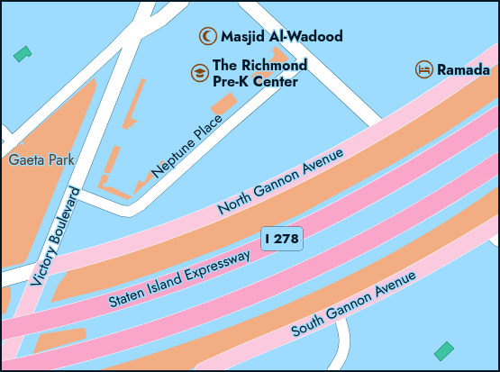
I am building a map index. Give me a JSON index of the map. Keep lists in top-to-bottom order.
{
  "streets": {
    "highway": ["I 278", "Staten Island Expressway"],
    "main road": ["North Gannon Avenue", "Victory Boulevard", "South Gannon Avenue"],
    "street": ["Neptune Place"]
  },
  "crossings": [
    ["Neptune Place", "Victory Boulevard"],
    ["North Gannon Avenue", "Victory Boulevard"],
    ["Victory Boulevard", "I 278"]
  ],
  "parks": ["Gaeta Park"],
  "places": {
    "mosque": ["Masjid Al-Wadood"],
    "hotel": ["Ramada"],
    "school or university": ["The Richmond Pre-K Center"]
  }
}
